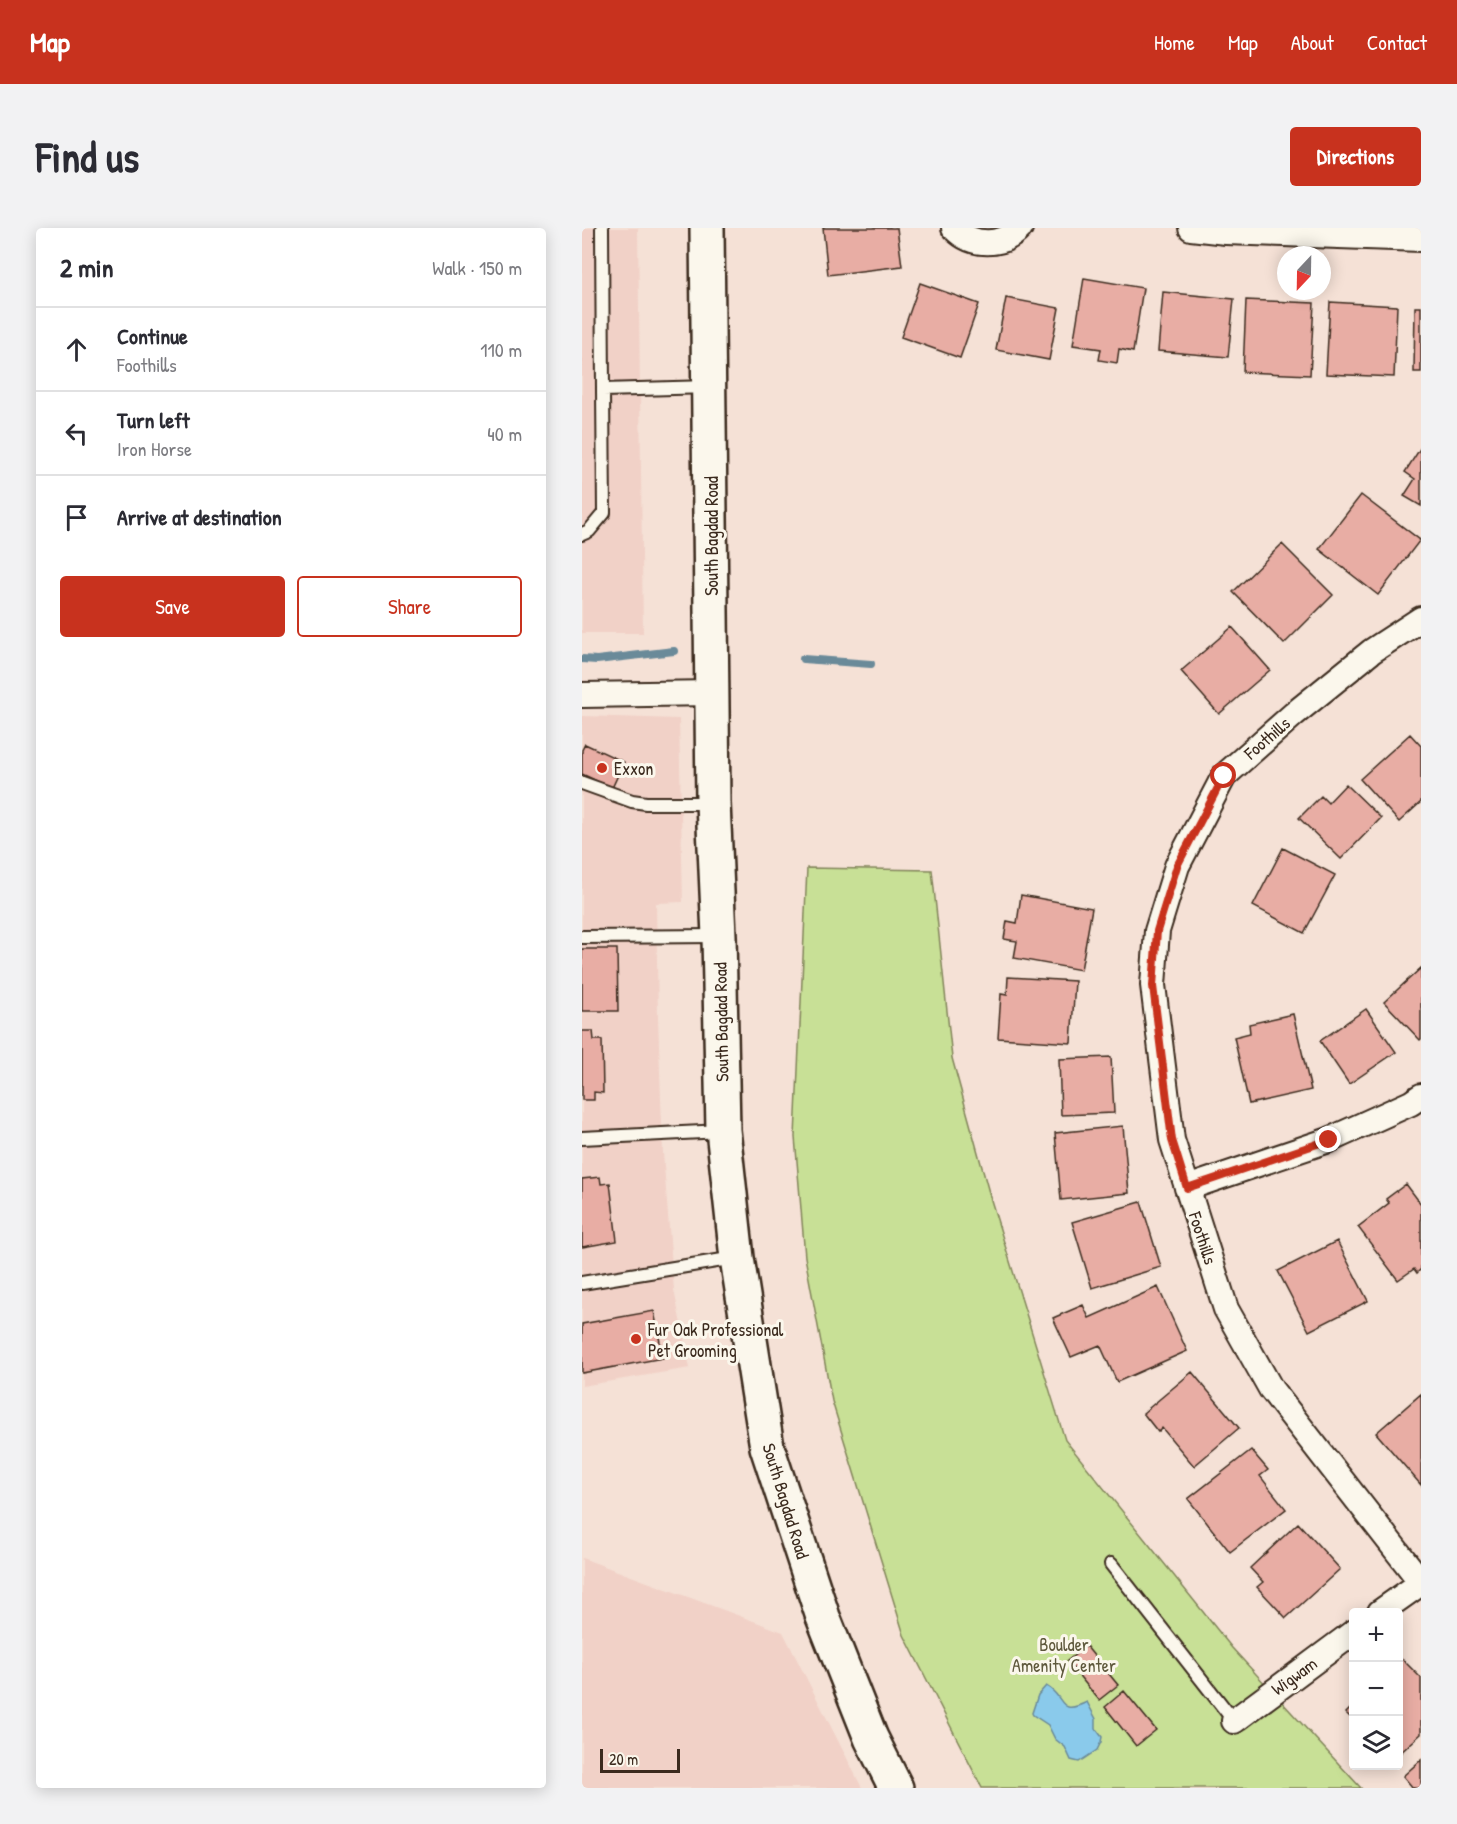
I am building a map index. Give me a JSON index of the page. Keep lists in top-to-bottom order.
{
  "streets": {
    "main road": ["South Bagdad Road"],
    "street": ["Foothills", "Wigwam"]
  },
  "parks": ["Boulder Amenity Center"],
  "places": ["Exxon", "Fur Oak Professional Pet Grooming"],
  "scale_bar": "20 m",
  "north": "bottom",
  "page": {
    "header": "Map",
    "nav": [
      "Home",
      "Map",
      "About",
      "Contact"
    ],
    "buttons": [
      "Directions",
      ["Save", "Share"]
    ],
    "title": "Find us",
    "heading": ["2 min", "Walk · 150 m"],
    "list": [
      ["Continue", "Foothills", "110 m"],
      ["Turn left", "Iron Horse", "40 m"],
      "Arrive at destination"
    ],
    "map_buttons": ["+", "−"],
    "scale": "20 m"
  }
}
